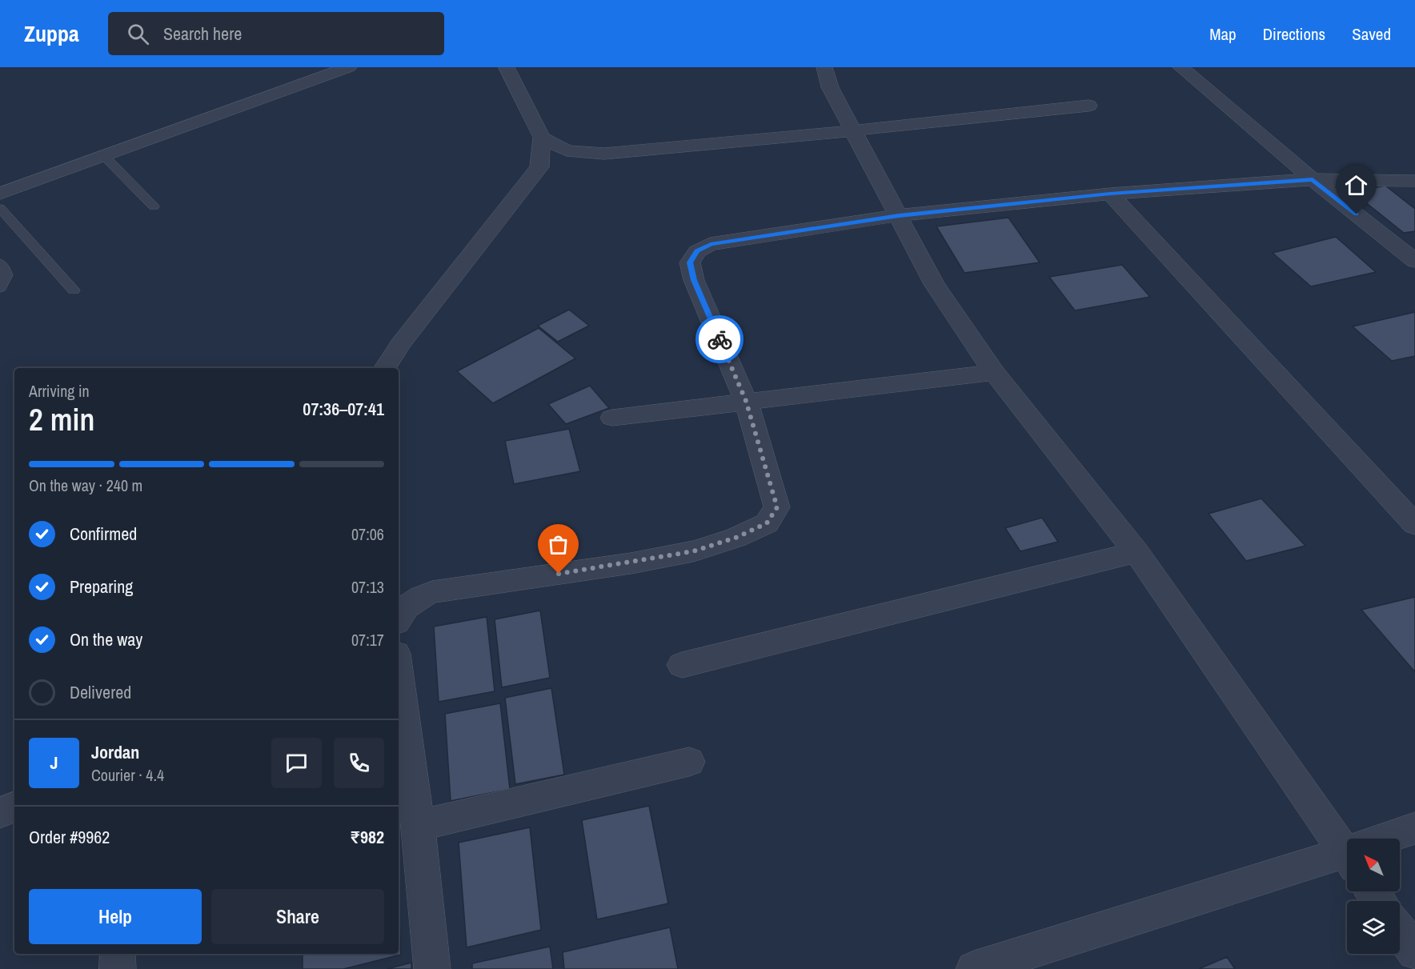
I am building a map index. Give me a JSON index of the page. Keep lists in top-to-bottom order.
{
  "north": "top left",
  "page": {
    "header": "Zuppa",
    "search": "Search here",
    "nav": ["Map", "Directions", "Saved"],
    "heading": ["2 min", "Arriving in", "07:36–07:41"],
    "panel": [
      "Jordan",
      "Courier · 4.4",
      "Order #9962",
      "₹982"
    ],
    "bar": "On the way · 240 m",
    "list": [
      ["Confirmed", "07:06"],
      ["Preparing", "07:13"],
      ["On the way", "07:17"],
      "Delivered"
    ],
    "round": "J",
    "buttons": ["Help", "Share"]
  }
}
